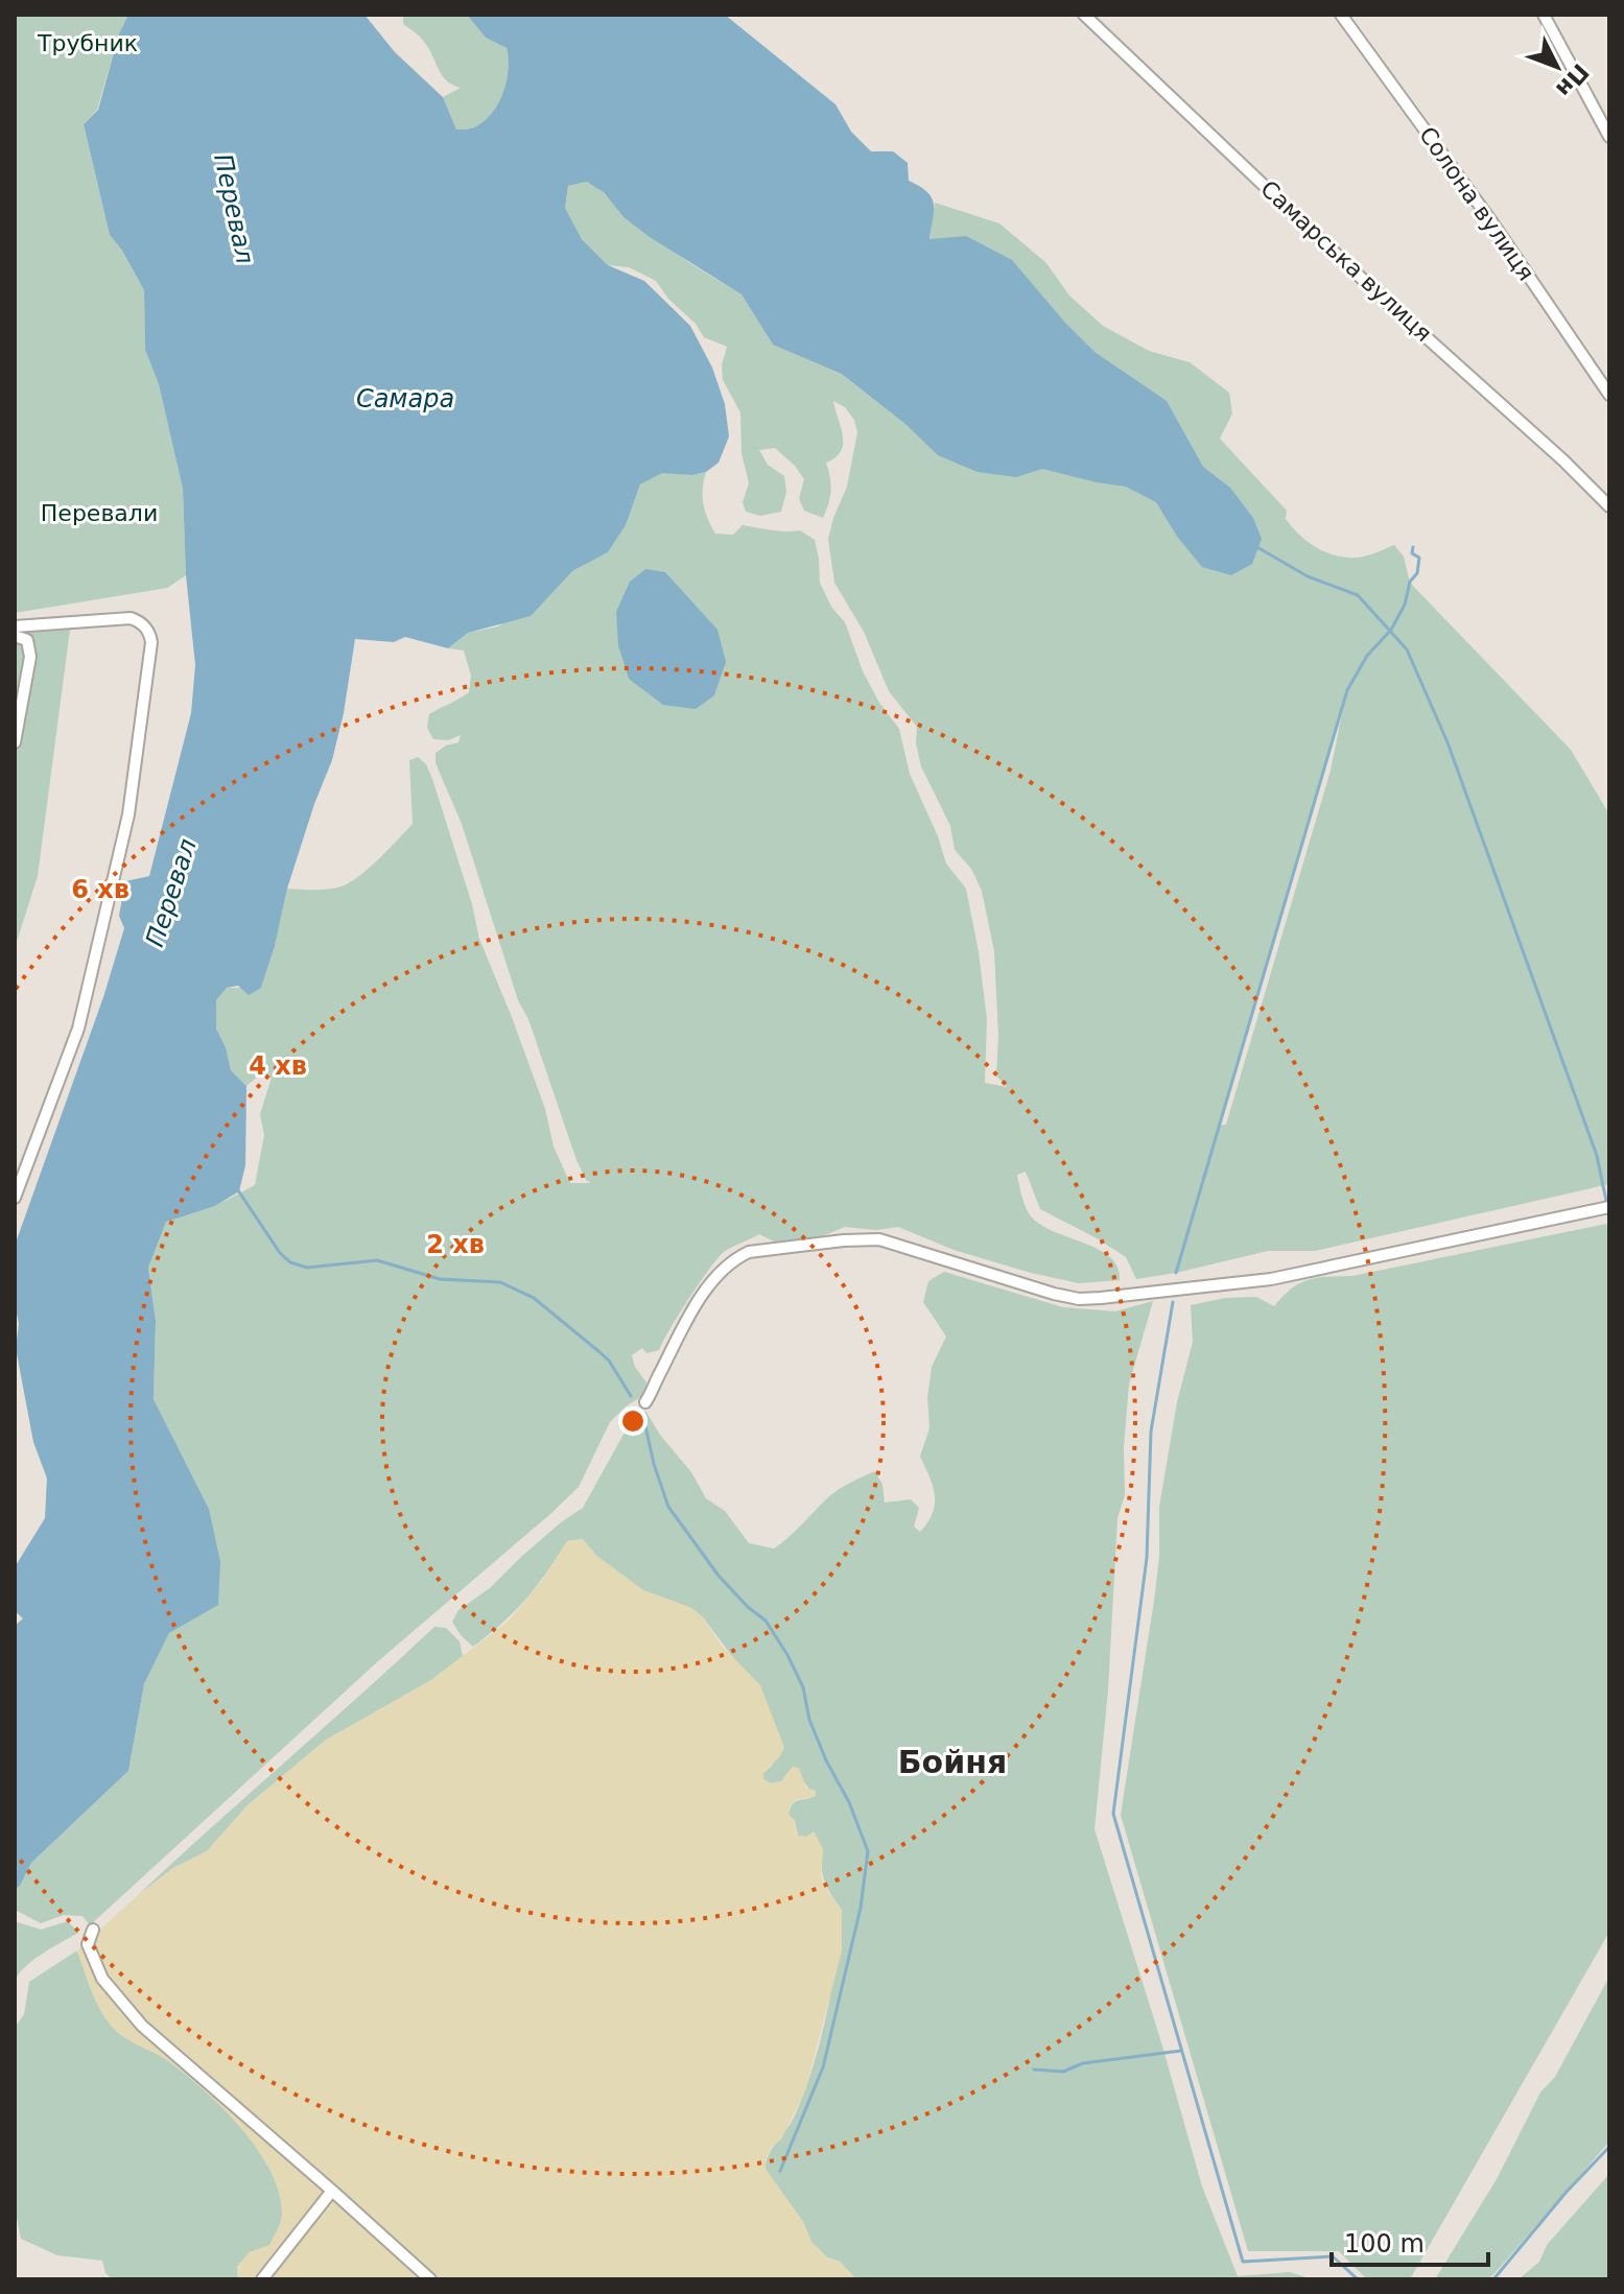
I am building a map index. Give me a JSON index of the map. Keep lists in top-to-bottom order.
{
  "streets": {
    "street": ["Солона вулиця", "Самарська вулиця"]
  },
  "districts": ["Бойня"],
  "water": ["Перевал", "Самара"],
  "parks": ["Трубник", "Перевали"],
  "scale_bar": "100 m",
  "north": "bottom right",
  "rings": ["6 хв", "4 хв", "2 хв"]
}
